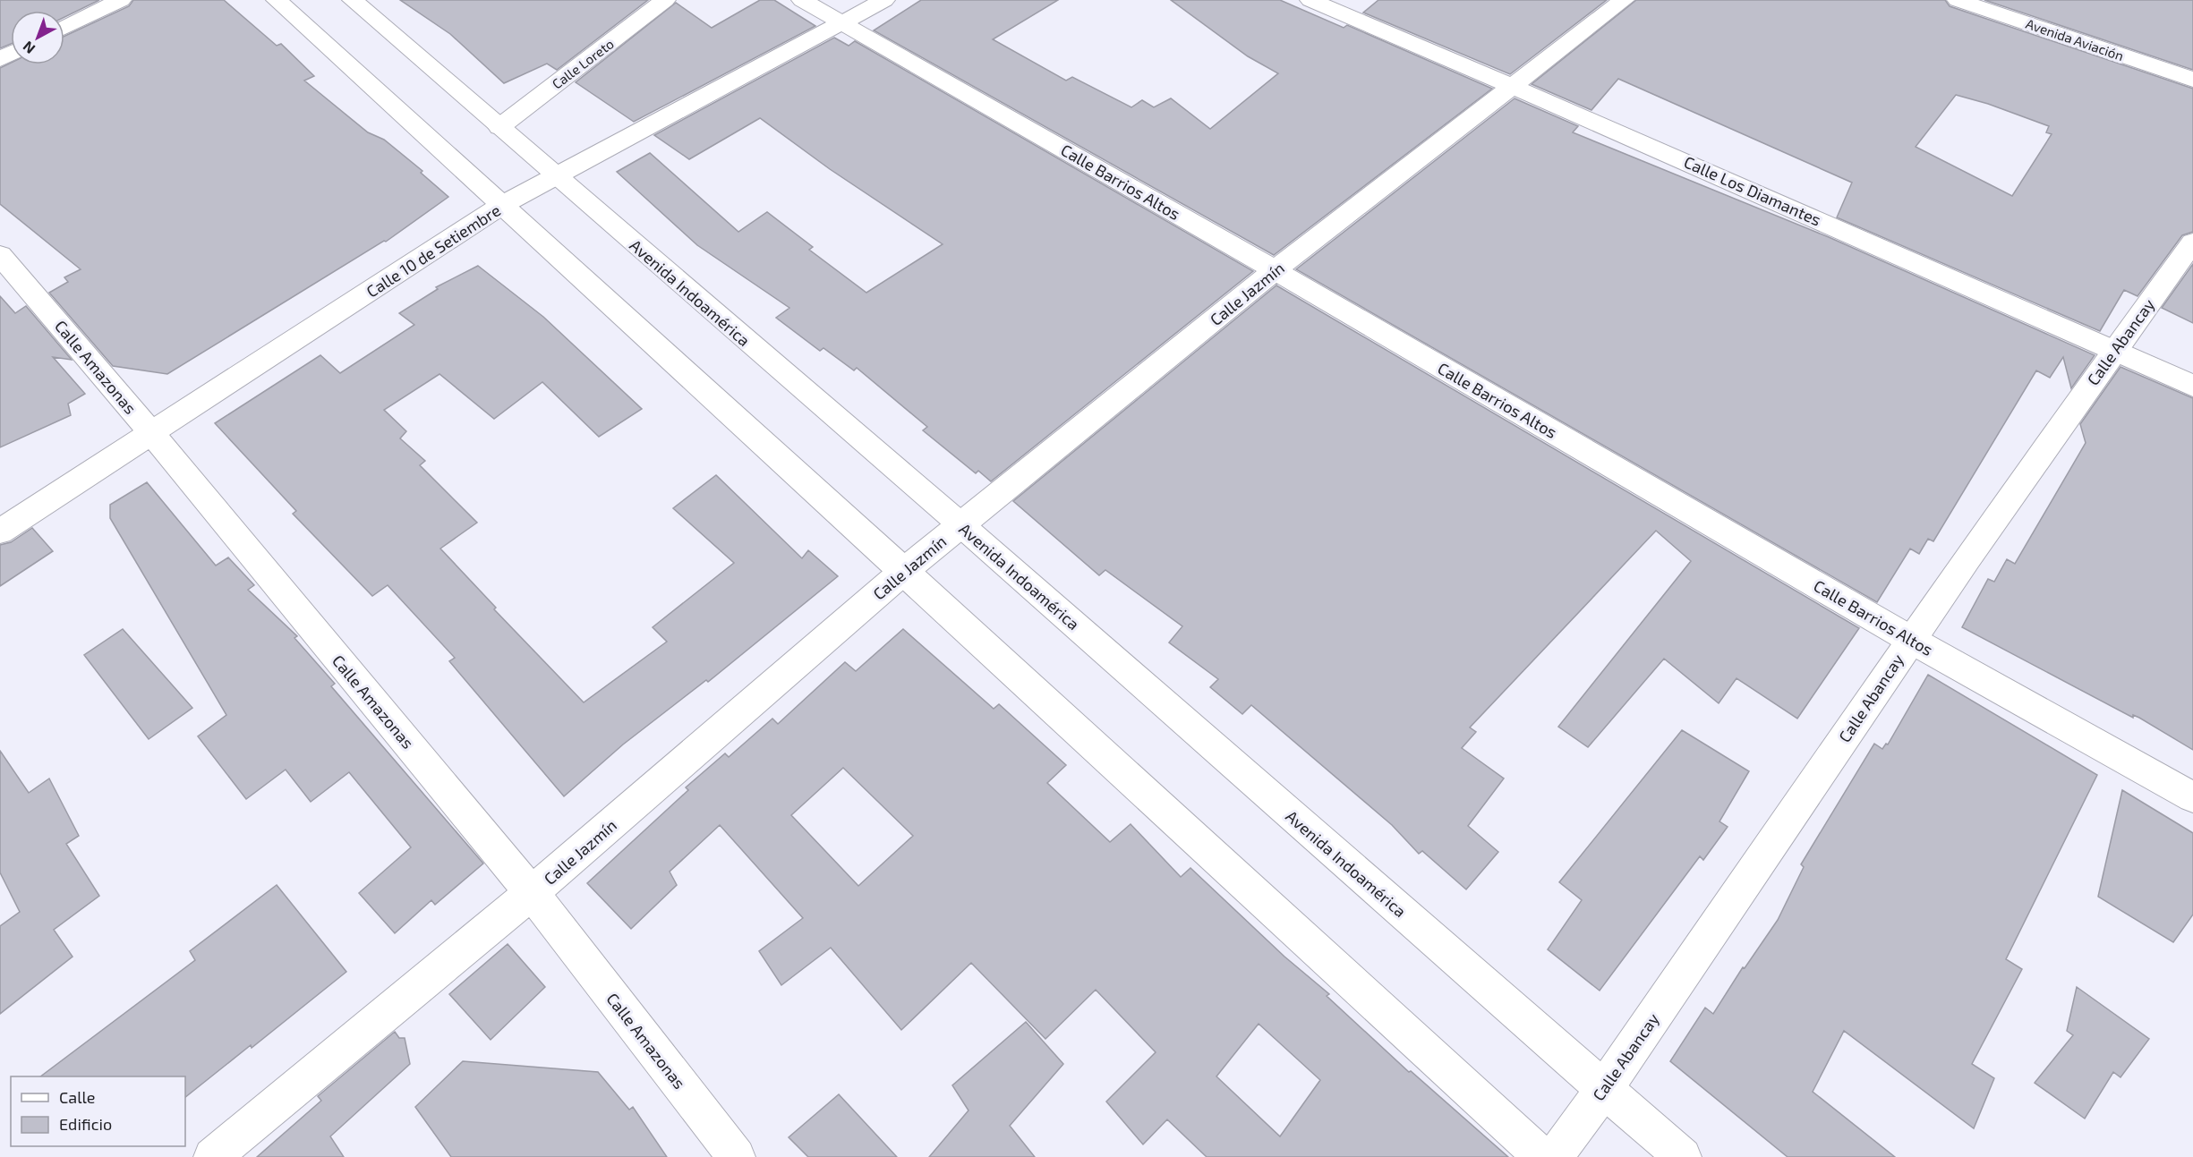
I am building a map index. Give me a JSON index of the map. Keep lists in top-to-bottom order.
{
  "streets": {
    "street": [
      "Avenida Aviación",
      "Calle Loreto",
      "Calle Barrios Altos",
      "Calle Los Diamantes",
      "Calle 10 de Setiembre",
      "Avenida Indoamérica",
      "Calle Jazmín",
      "Calle Abancay",
      "Calle Amazonas"
    ]
  },
  "crossings": [
    ["Calle Loreto", "Avenida Indoamérica"],
    ["Calle Barrios Altos", "Calle 10 de Setiembre"],
    ["Calle Barrios Altos", "Calle Jazmín"],
    ["Calle Barrios Altos", "Calle Abancay"],
    ["Calle Los Diamantes", "Calle Jazmín"],
    ["Calle Los Diamantes", "Calle Abancay"],
    ["Calle 10 de Setiembre", "Avenida Indoamérica"],
    ["Calle 10 de Setiembre", "Calle Amazonas"],
    ["Avenida Indoamérica", "Calle Jazmín"],
    ["Avenida Indoamérica", "Calle Abancay"],
    ["Calle Jazmín", "Calle Amazonas"]
  ],
  "legend": ["Calle", "Edificio"],
  "north": "bottom left"
}
